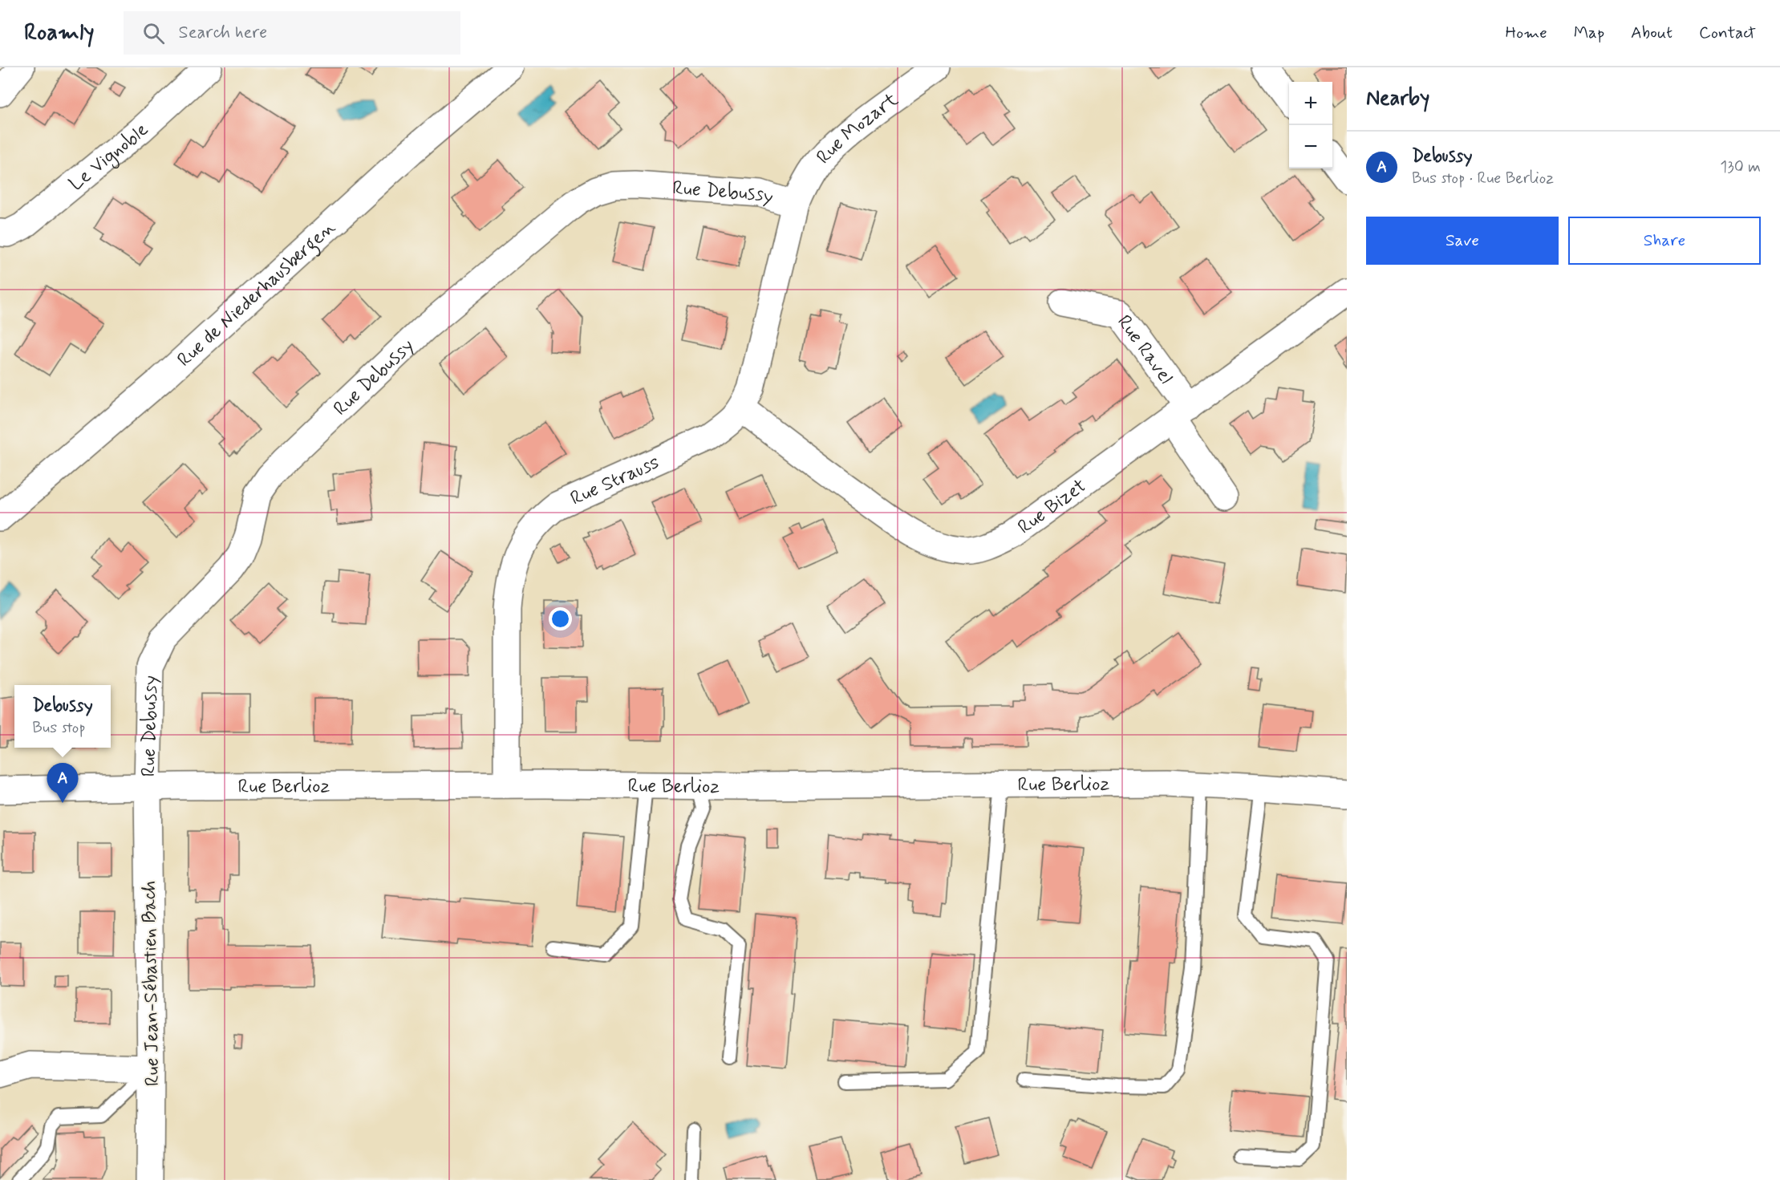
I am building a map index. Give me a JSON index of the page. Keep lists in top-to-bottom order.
{
  "streets": {
    "street": [
      "Rue Mozart",
      "Le Vignoble",
      "Rue Debussy",
      "Rue de Niederhausbergen",
      "Rue Ravel",
      "Rue Strauss",
      "Rue Bizet",
      "Rue Berlioz",
      "Rue Jean-Sébastien Bach"
    ]
  },
  "crossings": [
    ["Rue Mozart", "Rue Debussy"],
    ["Rue Mozart", "Rue Strauss"],
    ["Rue Debussy", "Rue Strauss"],
    ["Rue Debussy", "Rue Berlioz"],
    ["Rue Debussy", "Rue Jean-Sébastien Bach"],
    ["Rue Ravel", "Rue Bizet"],
    ["Rue Strauss", "Rue Bizet"],
    ["Rue Strauss", "Rue Berlioz"],
    ["Rue Berlioz", "Rue Jean-Sébastien Bach"]
  ],
  "page": {
    "header": "Roamly",
    "search": "Search here",
    "nav": [
      "Home",
      "Map",
      "About",
      "Contact"
    ],
    "heading": "Nearby",
    "map_buttons": ["+", "−"],
    "list": [
      {
        "mark": "A",
        "name": "Debussy",
        "note": "Bus stop · Rue Berlioz",
        "value": "130 m"
      }
    ],
    "buttons": ["Save", "Share"],
    "popup": ["Debussy", "Bus stop"],
    "pins": "A"
  }
}
